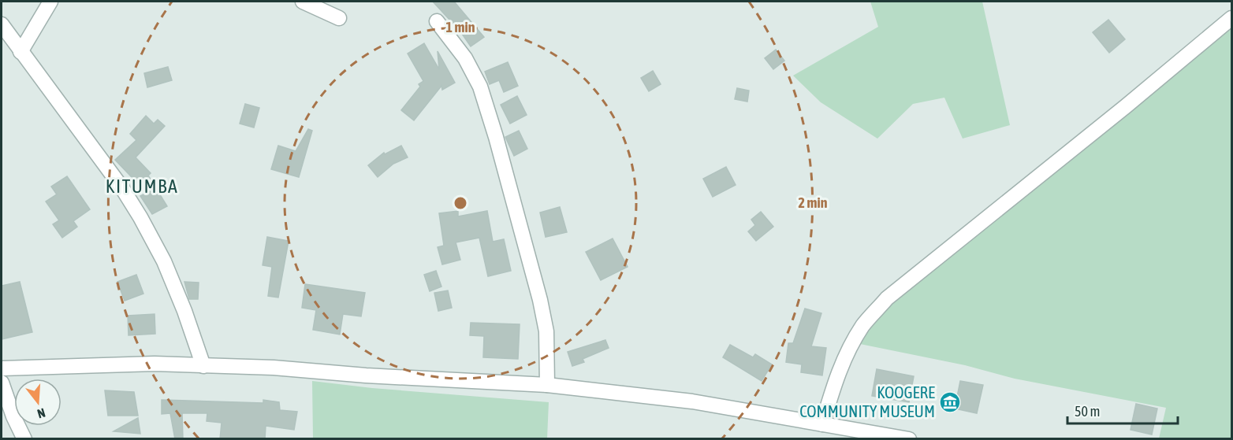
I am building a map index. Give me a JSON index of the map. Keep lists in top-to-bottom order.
{
  "districts": ["KITUMBA"],
  "places": {
    "museum": ["KOOGERE COMMUNITY MUSEUM"]
  },
  "scale_bar": "50 m",
  "north": "bottom",
  "rings": ["1 min", "2 min"]
}
